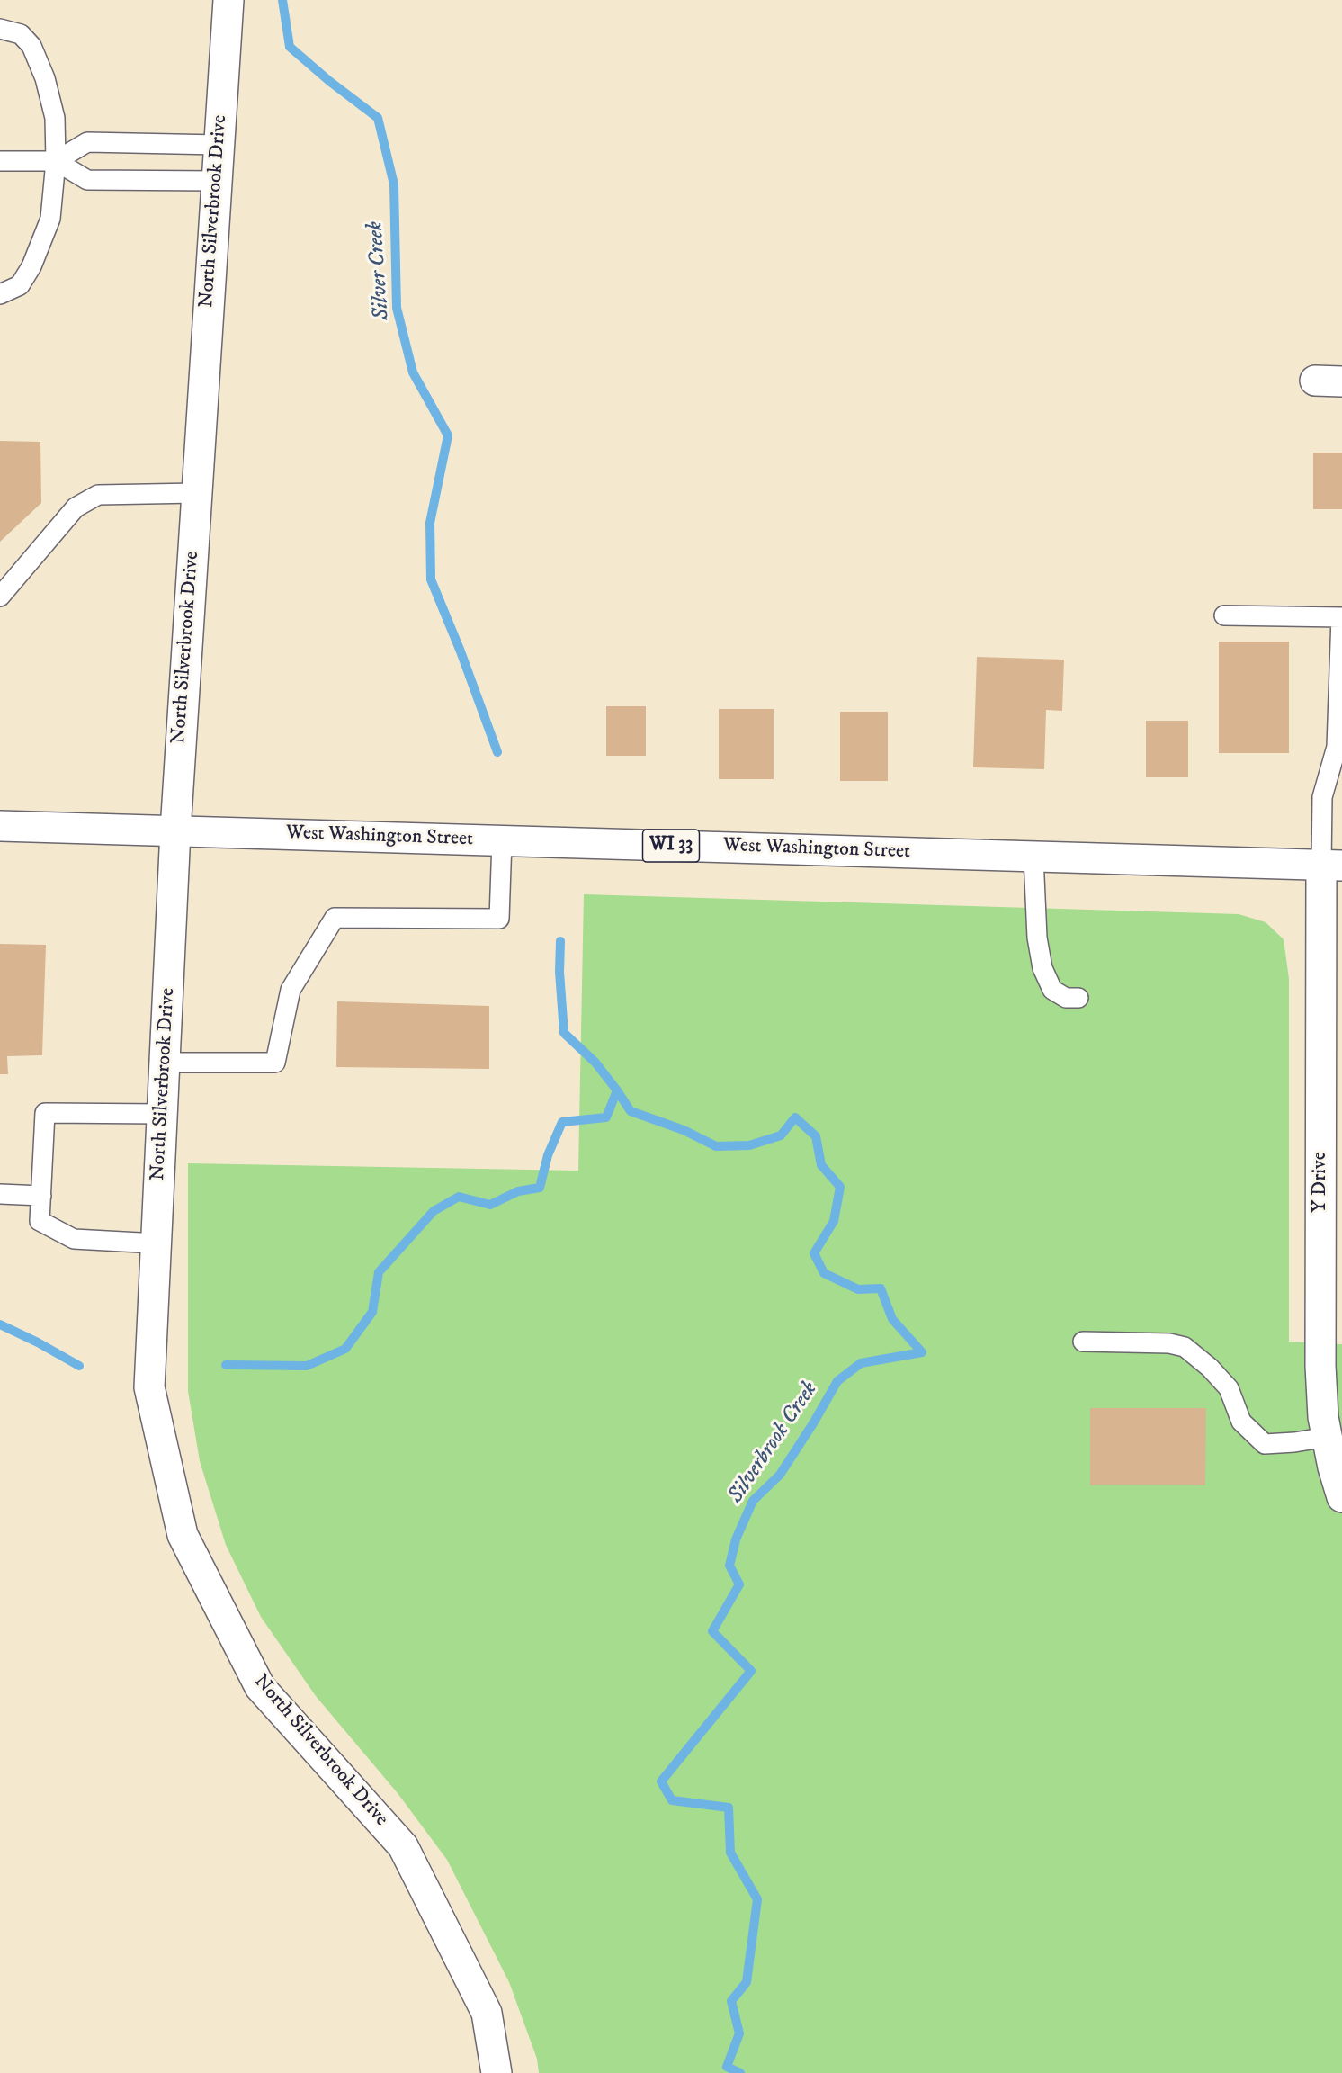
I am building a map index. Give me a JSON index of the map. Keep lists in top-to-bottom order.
{
  "streets": {
    "street": [
      "North Silverbrook Drive",
      "West Washington Street",
      "WI 33",
      "Y Drive"
    ]
  },
  "crossings": [
    ["North Silverbrook Drive", "West Washington Street"],
    ["West Washington Street", "Y Drive"]
  ],
  "water": ["Silver Creek", "Silverbrook Creek"]
}
